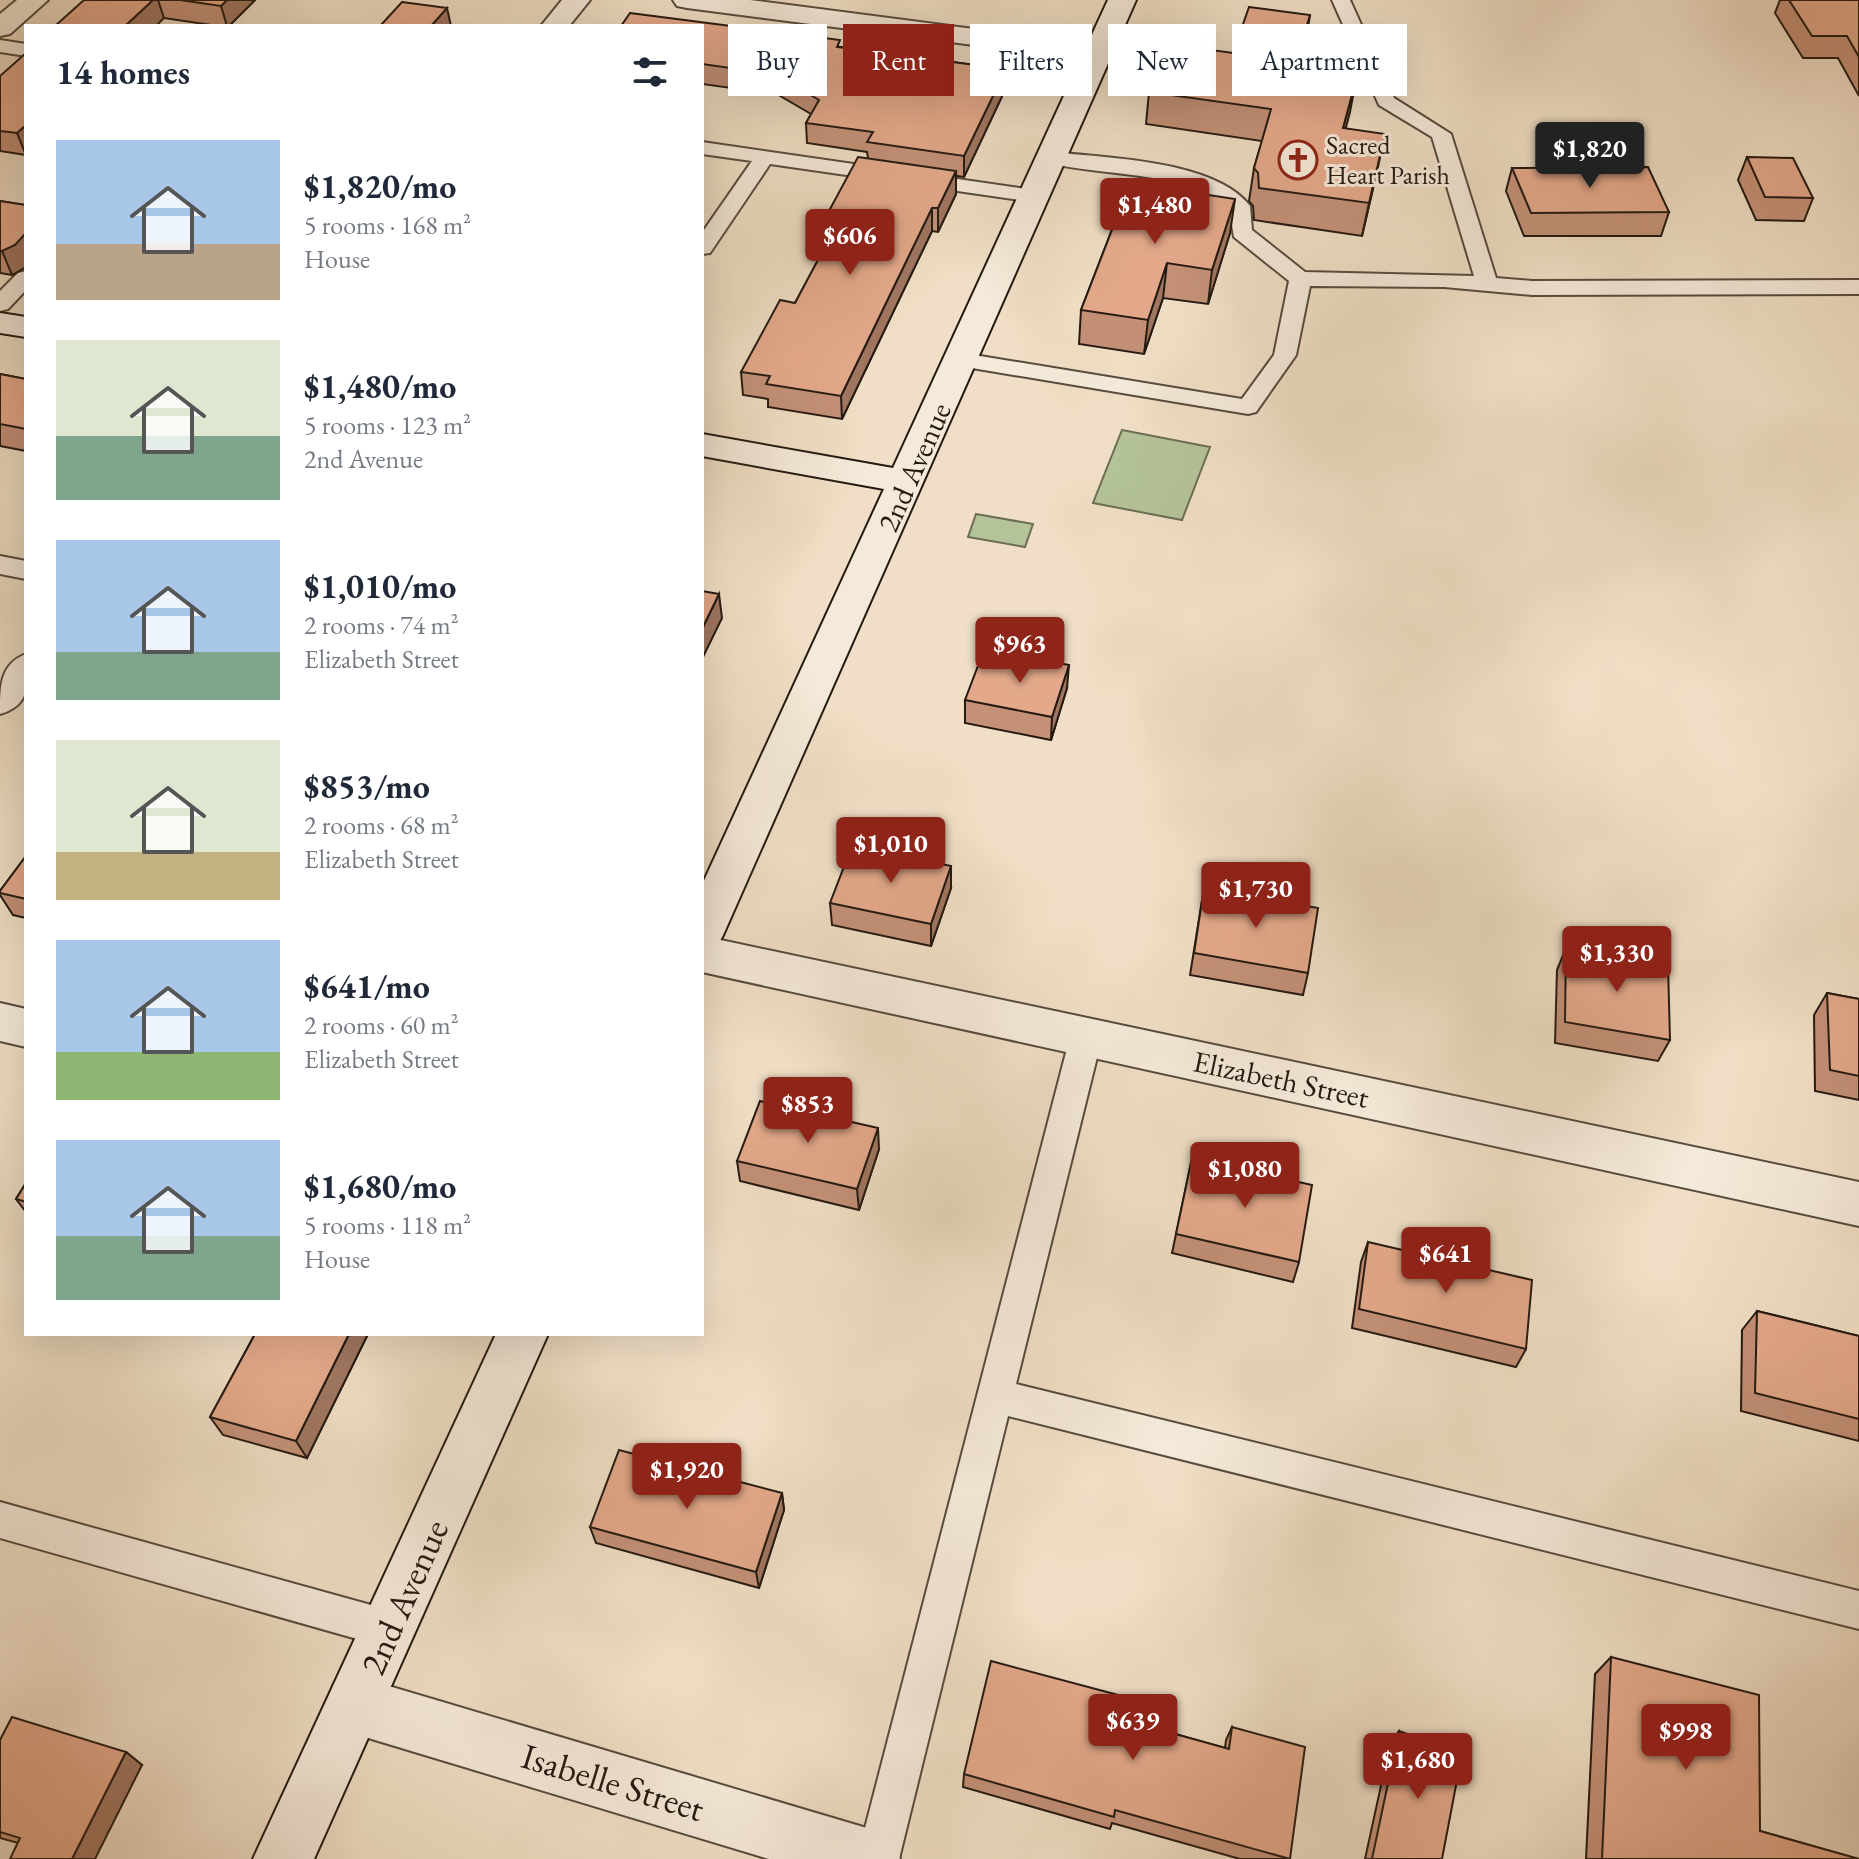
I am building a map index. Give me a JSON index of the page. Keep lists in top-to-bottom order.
{
  "streets": {
    "street": ["2nd Avenue", "Elizabeth Street", "Isabelle Street"]
  },
  "crossings": [
    ["2nd Avenue", "Isabelle Street"]
  ],
  "places": {
    "church": ["Sacred Heart Parish"]
  },
  "page": {
    "chip": [
      "Buy",
      "Rent",
      "Filters",
      "New",
      "Apartment"
    ],
    "heading": "14 homes",
    "list": [
      {
        "name": "$1,820/mo",
        "note": "5 rooms · 168 m² · House"
      },
      {
        "name": "$1,480/mo",
        "note": "5 rooms · 123 m² · 2nd Avenue"
      },
      {
        "name": "$1,010/mo",
        "note": "2 rooms · 74 m² · Elizabeth Street"
      },
      {
        "name": "$853/mo",
        "note": "2 rooms · 68 m² · Elizabeth Street"
      },
      {
        "name": "$641/mo",
        "note": "2 rooms · 60 m² · Elizabeth Street"
      },
      {
        "name": "$1,680/mo",
        "note": "5 rooms · 118 m² · House"
      }
    ],
    "price": [
      "$1,820",
      "$1,480",
      "$606",
      "$963",
      "$1,010",
      "$1,730",
      "$1,330",
      "$853",
      "$1,080",
      "$641",
      "$1,920",
      "$639",
      "$998",
      "$1,680"
    ]
  }
}
